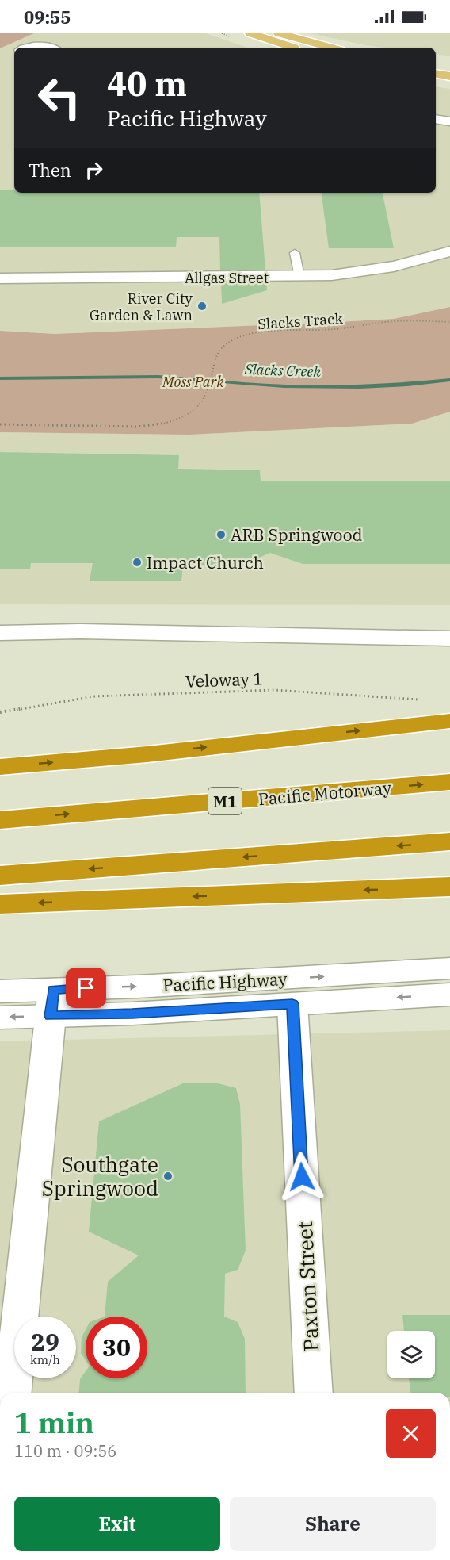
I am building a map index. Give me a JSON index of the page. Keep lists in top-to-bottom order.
{
  "streets": {
    "highway": ["Pacific Motorway", "M1"],
    "street": ["Allgas Street", "Pacific Highway", "Paxton Street"],
    "path": ["Slacks Track", "Veloway 1"]
  },
  "crossings": [
    ["Pacific Highway", "Paxton Street"]
  ],
  "water": ["Slacks Creek"],
  "parks": ["Moss Park"],
  "places": [
    "River City Garden & Lawn",
    "ARB Springwood",
    "Impact Church",
    "Southgate Springwood"
  ],
  "page": {
    "status": "09:55",
    "turn": ["40 m", "Pacific Highway"],
    "then": "Then",
    "speed": "29 km/h",
    "limit": "30",
    "heading": ["1 min", "110 m · 09:56"],
    "buttons": ["Exit", "Share"]
  }
}
